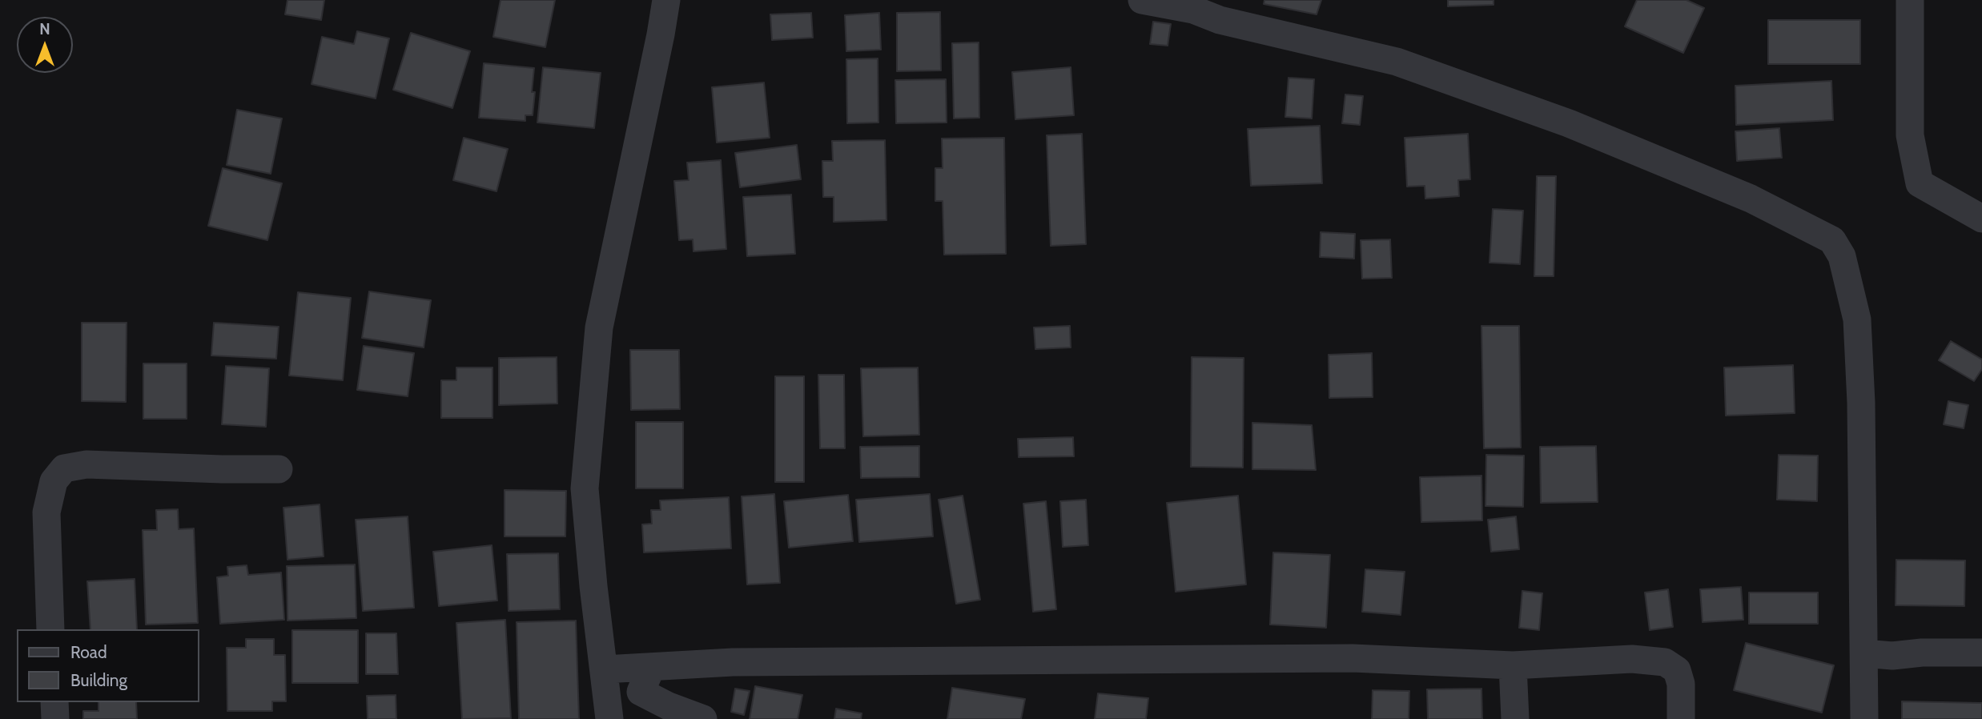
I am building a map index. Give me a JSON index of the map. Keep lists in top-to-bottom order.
{
  "legend": ["Road", "Building"],
  "north": "top"
}
